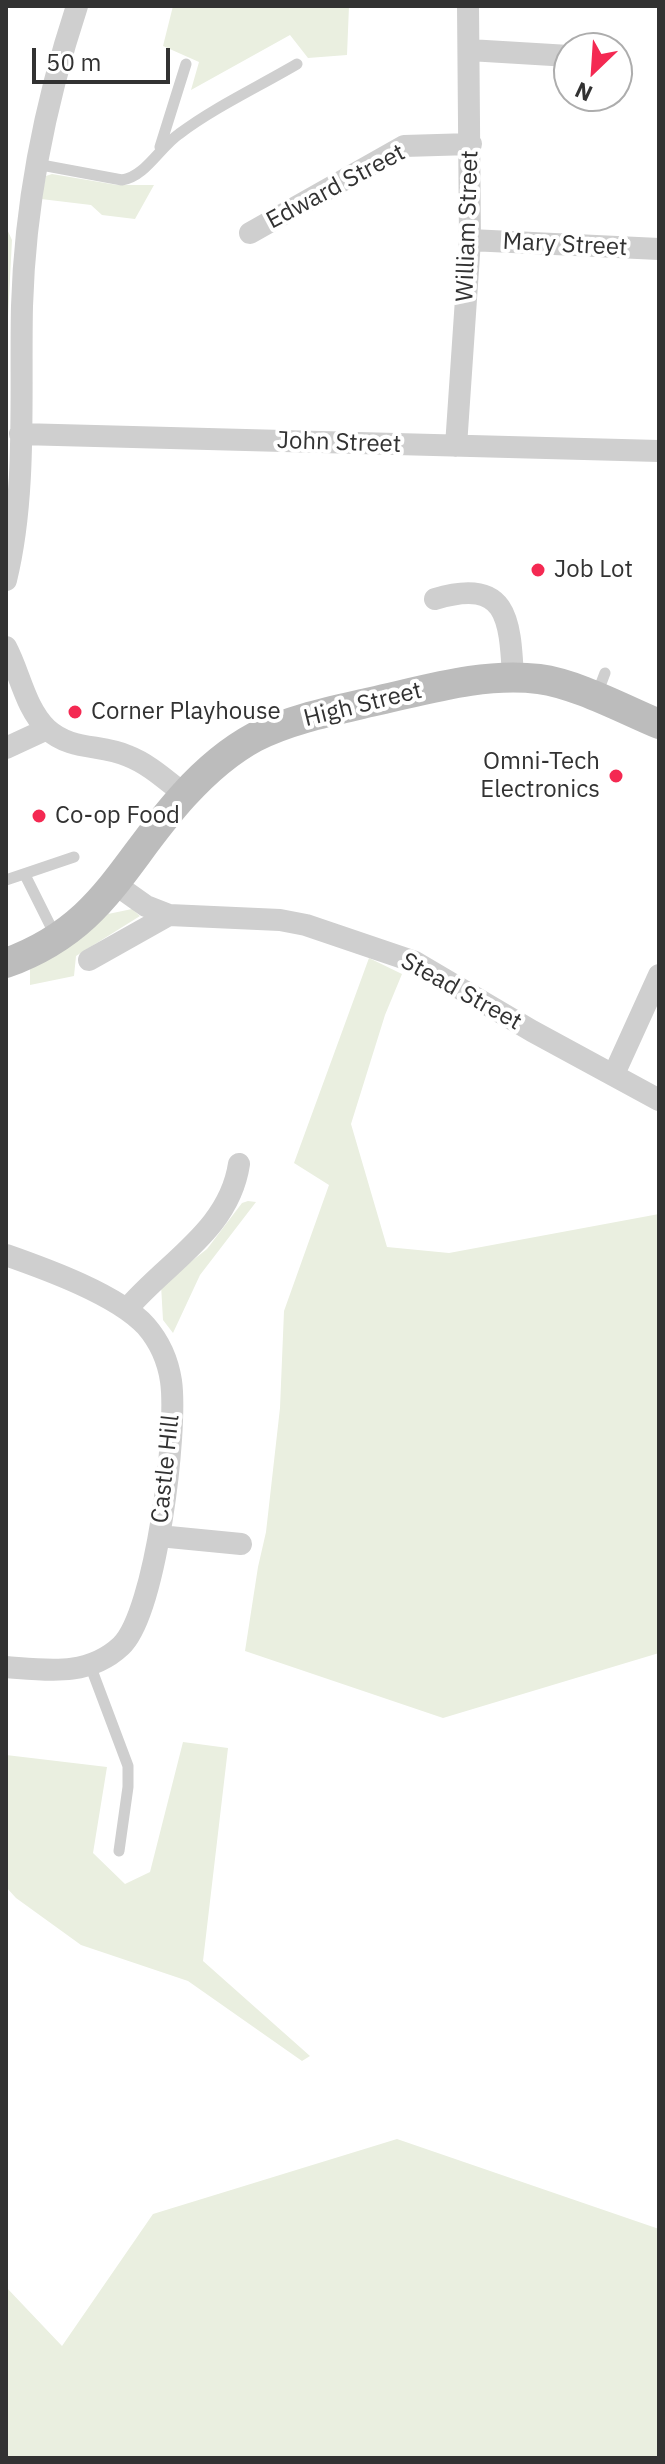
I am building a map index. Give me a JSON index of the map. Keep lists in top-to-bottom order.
{
  "streets": {
    "main road": ["High Street"],
    "street": [
      "Edward Street",
      "William Street",
      "Mary Street",
      "John Street",
      "Stead Street",
      "Castle Hill"
    ]
  },
  "crossings": [
    ["Edward Street", "William Street"],
    ["William Street", "Mary Street"],
    ["William Street", "John Street"],
    ["High Street", "Stead Street"]
  ],
  "places": [
    "Job Lot",
    "Corner Playhouse",
    "Omni-Tech Electronics",
    "Co-op Food"
  ],
  "scale_bar": "50 m",
  "north": "bottom left"
}
